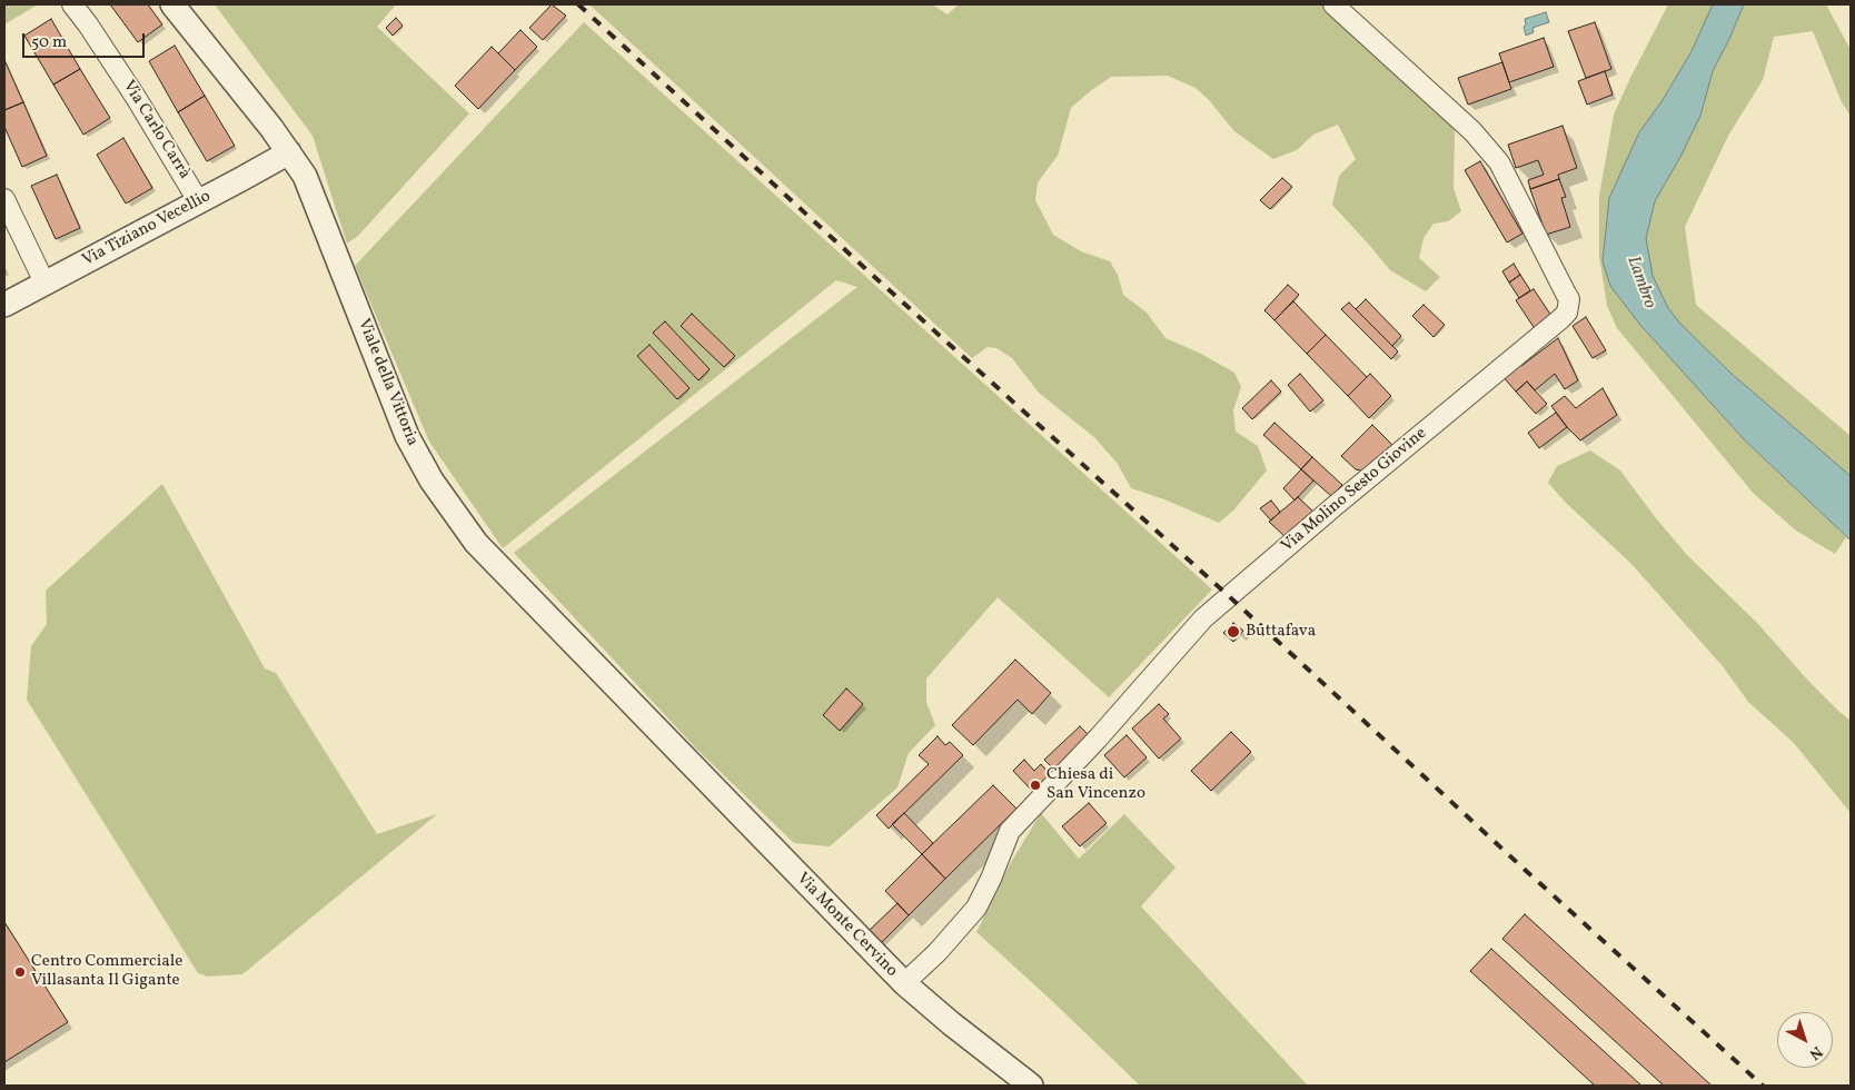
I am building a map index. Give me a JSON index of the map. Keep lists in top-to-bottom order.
{
  "streets": {
    "street": [
      "Via Carlo Carrà",
      "Via Tiziano Vecellio",
      "Viale della Vittoria",
      "Via Molino Sesto Giovine",
      "Via Monte Cervino"
    ]
  },
  "crossings": [
    ["Via Carlo Carrà", "Via Tiziano Vecellio"],
    ["Via Tiziano Vecellio", "Viale della Vittoria"],
    ["Viale della Vittoria", "Via Monte Cervino"],
    ["Via Molino Sesto Giovine", "Via Monte Cervino"]
  ],
  "water": ["Lambro"],
  "places": ["Buttafava", "Chiesa di San Vincenzo", "Centro Commerciale Villasanta Il Gigante"],
  "scale_bar": "50 m",
  "north": "bottom right"
}
